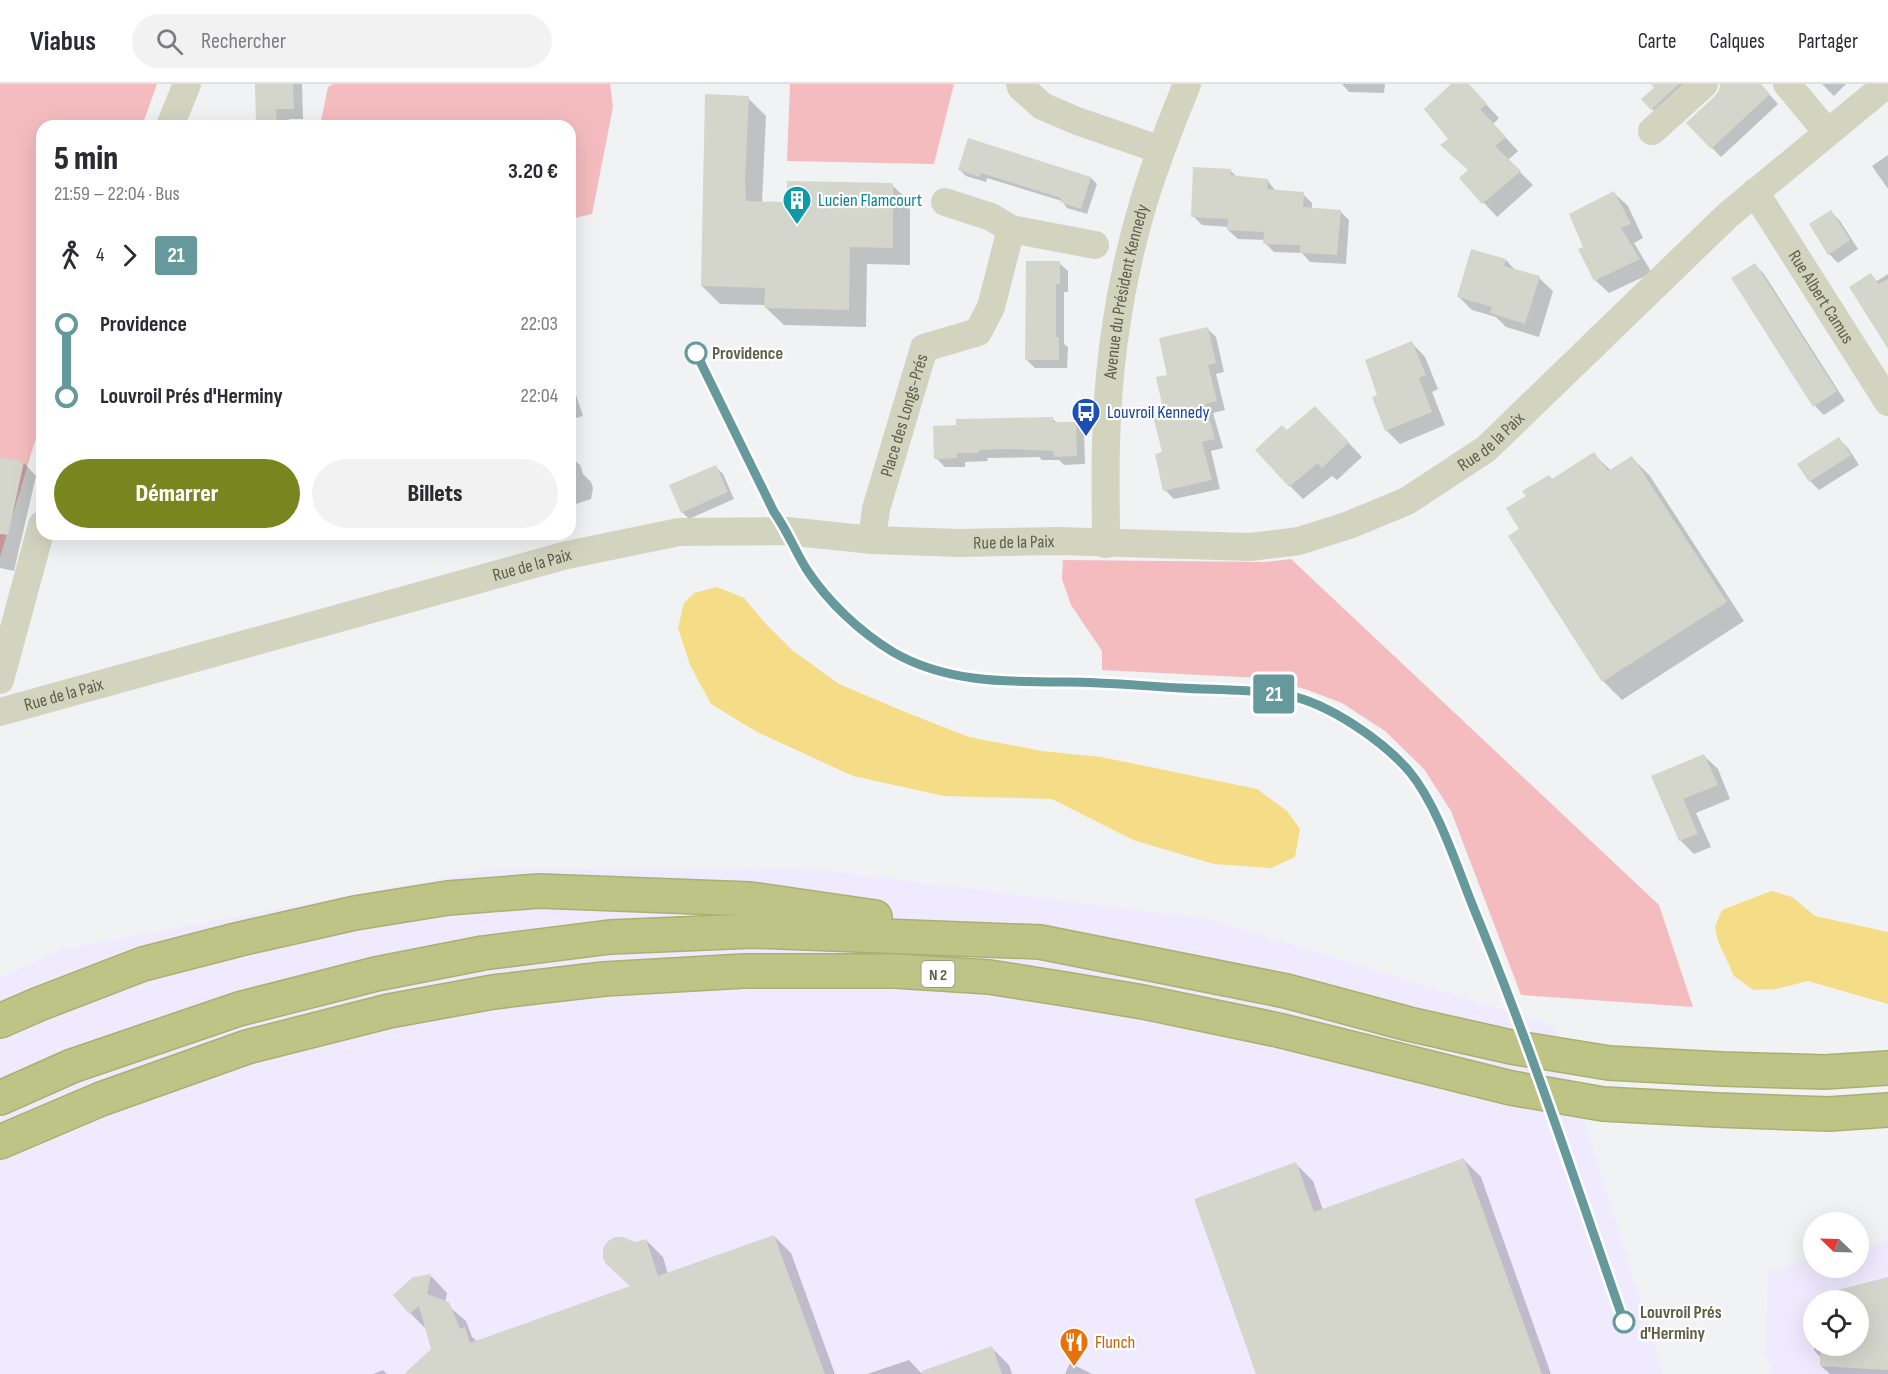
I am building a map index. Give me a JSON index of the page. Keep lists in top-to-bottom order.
{
  "streets": {
    "highway": ["N 2"],
    "street": [
      "Avenue du Président Kennedy",
      "Rue Albert Camus",
      "Place des Longs-Prés",
      "Rue de la Paix"
    ]
  },
  "crossings": [
    ["Avenue du Président Kennedy", "Rue de la Paix"],
    ["Rue Albert Camus", "Rue de la Paix"],
    ["Place des Longs-Prés", "Rue de la Paix"]
  ],
  "places": {
    "building": ["Lucien Flamcourt"],
    "other": ["Providence", "Louvroil Prés d'Herminy"],
    "bus stop": ["Louvroil Kennedy"],
    "restaurant": ["Flunch"]
  },
  "lines": ["bus line 21"],
  "north": "top left",
  "page": {
    "header": "Viabus",
    "search": "Rechercher",
    "nav": ["Carte", "Calques", "Partager"],
    "on_map": "21",
    "heading": ["5 min", "21:59 – 22:04 · Bus", "3.20 €"],
    "legs": ["4", "21"],
    "list": [
      {
        "name": "Providence",
        "value": "22:03"
      },
      {
        "name": "Louvroil Prés d'Herminy",
        "value": "22:04"
      }
    ],
    "buttons": ["Démarrer", "Billets"]
  }
}
